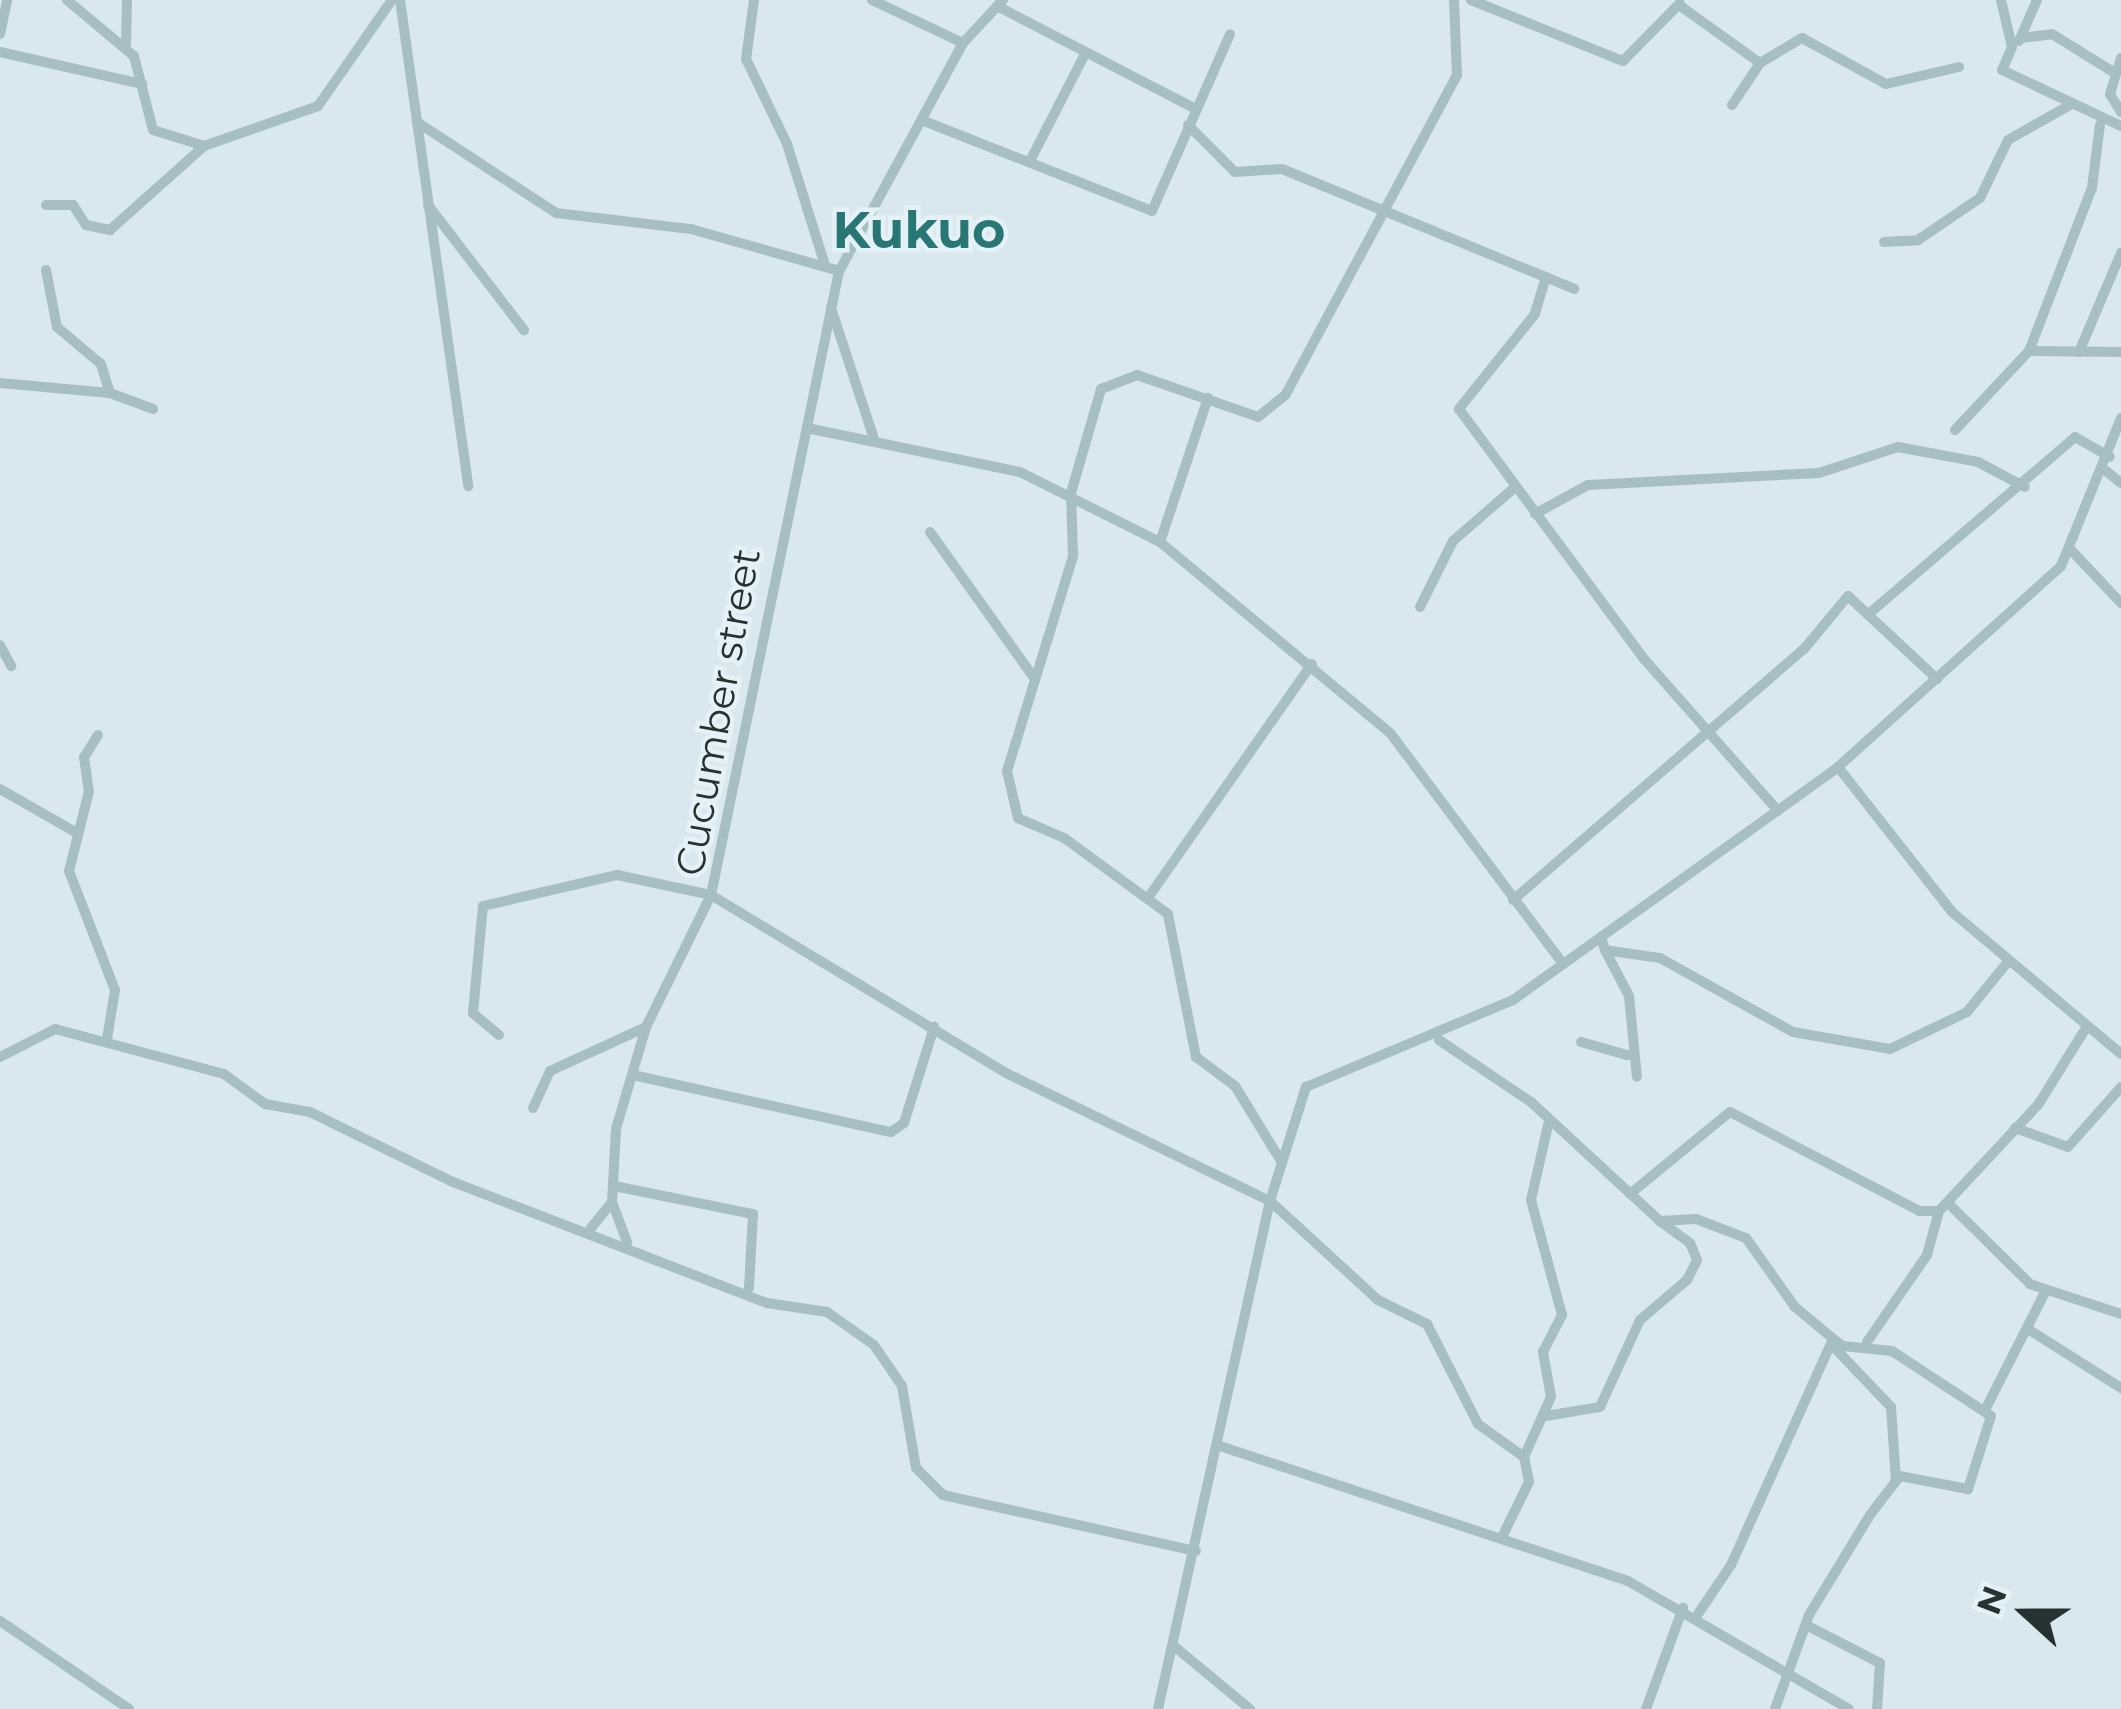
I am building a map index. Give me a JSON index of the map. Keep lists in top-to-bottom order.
{
  "streets": {
    "street": ["Cucumber street"]
  },
  "districts": ["Kukuo"],
  "north": "left"
}
